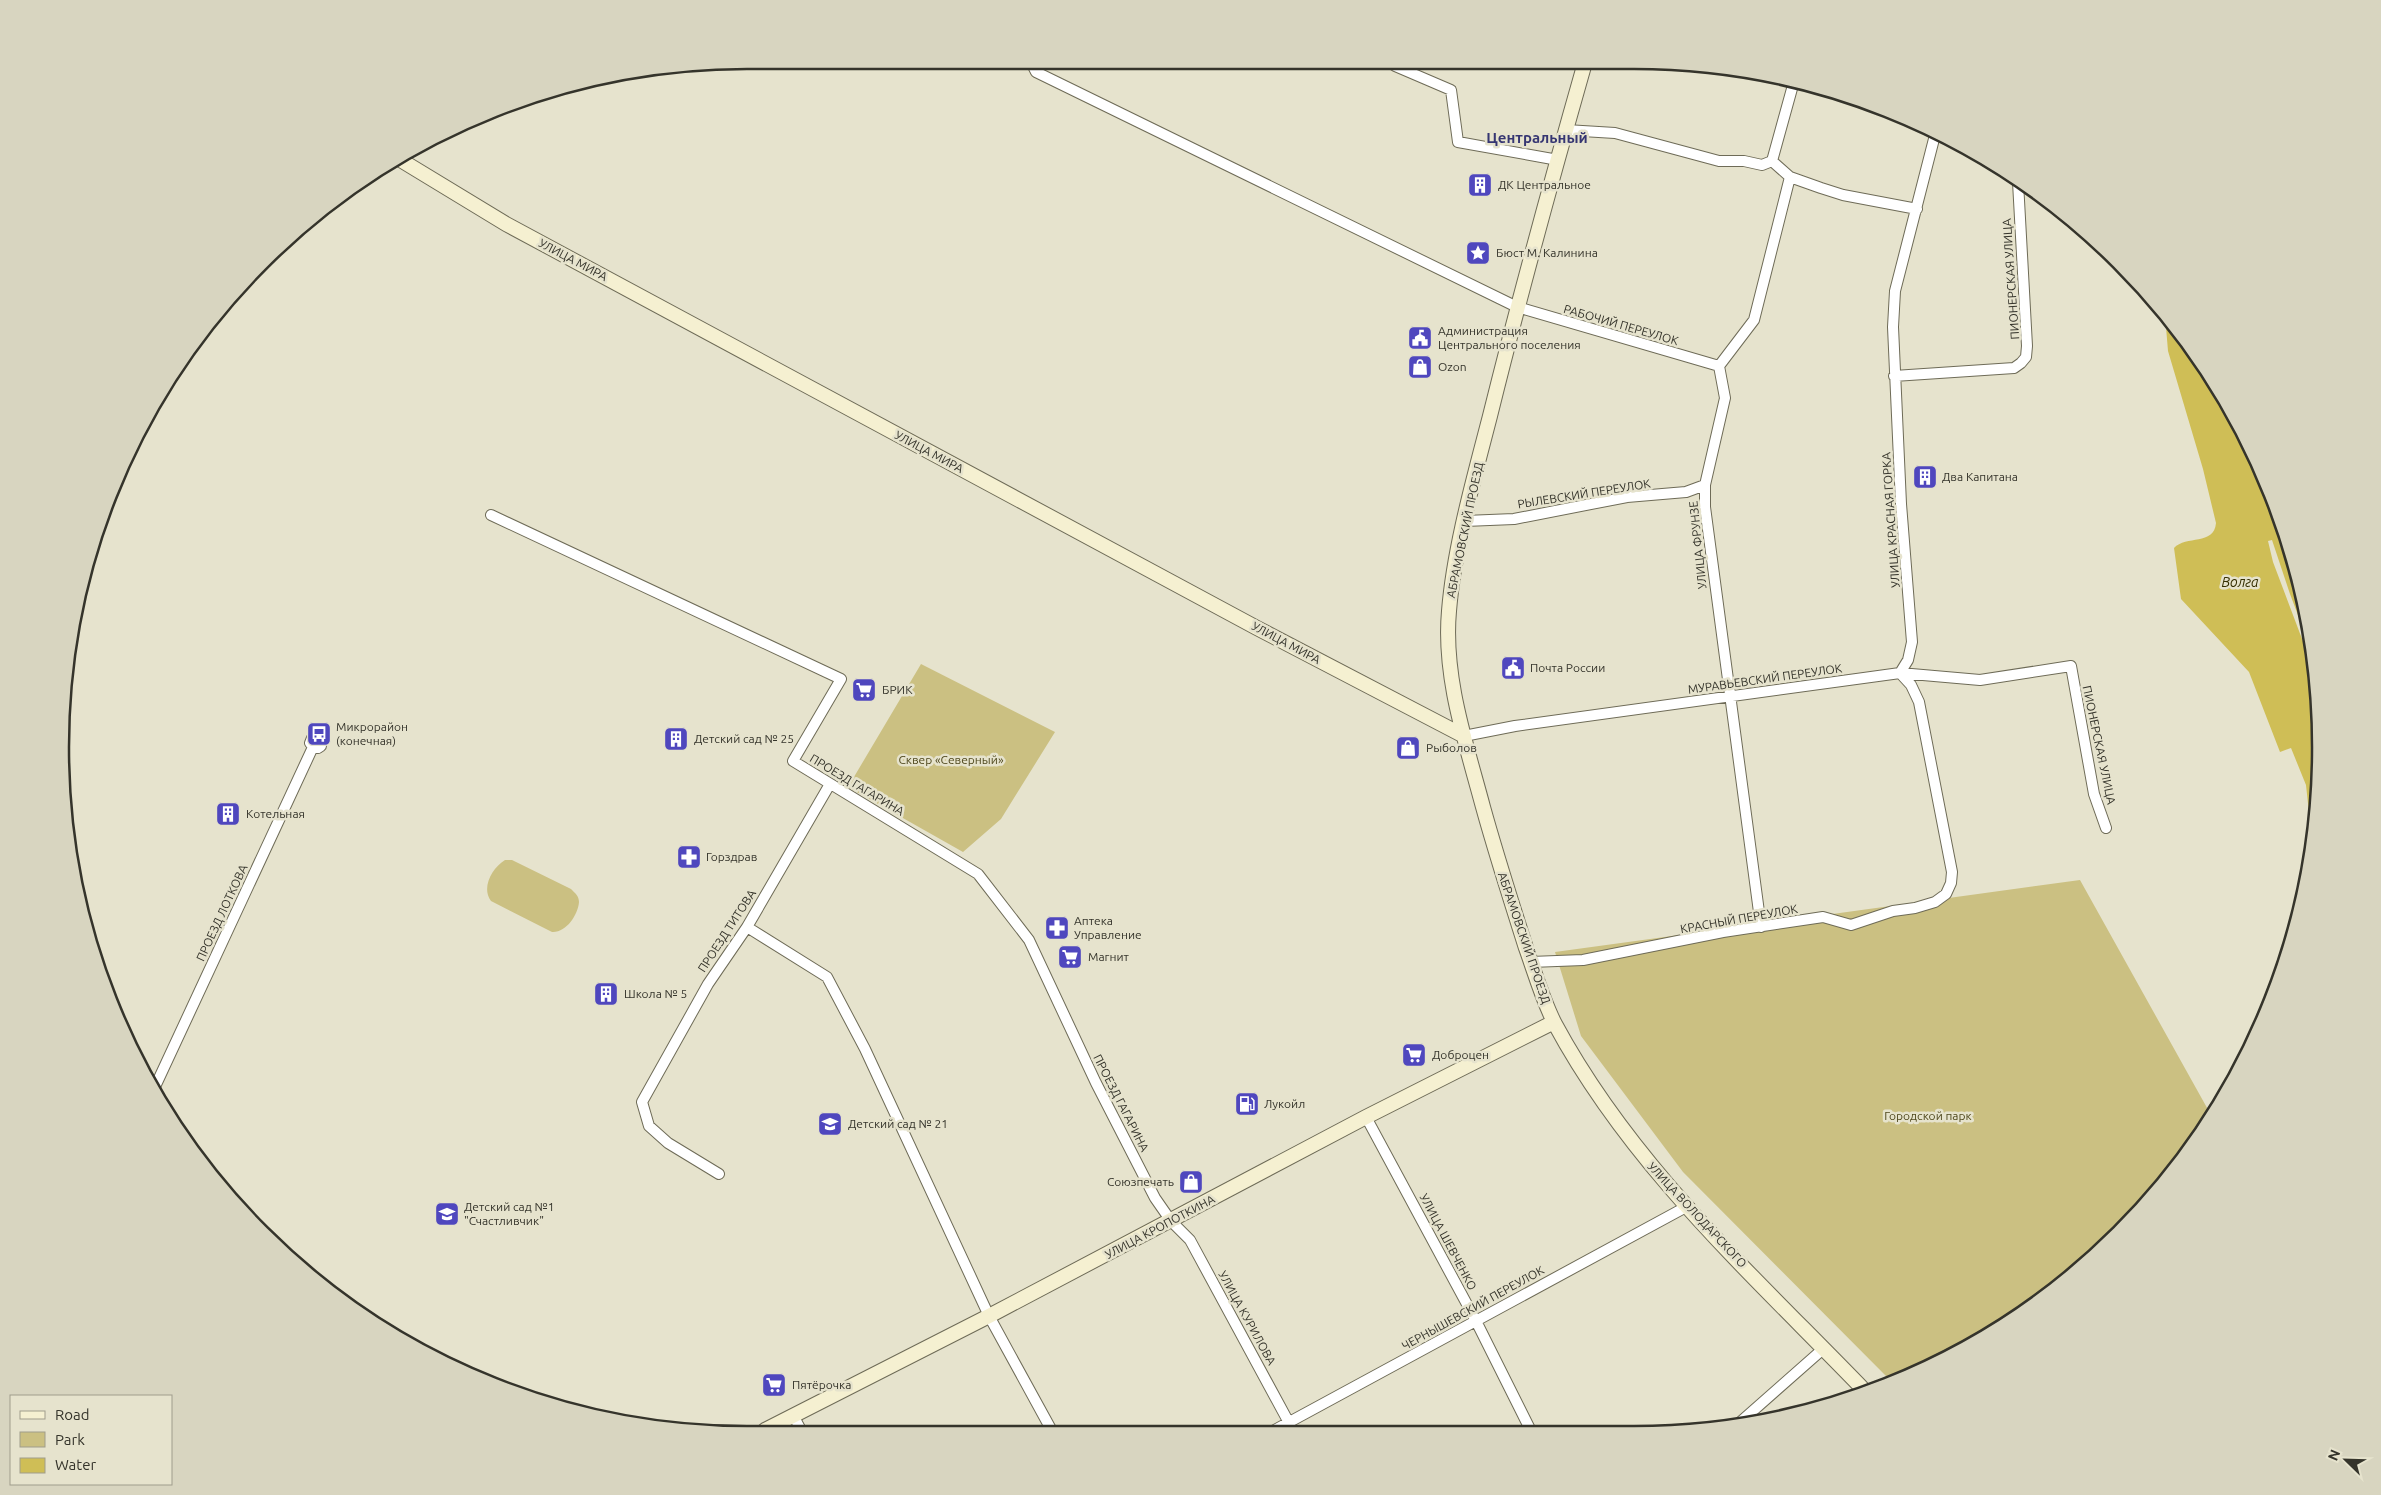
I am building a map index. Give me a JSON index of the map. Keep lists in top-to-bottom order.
{
  "streets": {
    "street": [
      "УЛИЦА МИРА",
      "ПИОНЕРСКАЯ УЛИЦА",
      "РАБОЧИЙ ПЕРЕУЛОК",
      "РЫЛЕВСКИЙ ПЕРЕУЛОК",
      "УЛИЦА КРАСНАЯ ГОРКА",
      "АБРАМОВСКИЙ ПРОЕЗД",
      "УЛИЦА ФРУНЗЕ",
      "МУРАВЬЕВСКИЙ ПЕРЕУЛОК",
      "ПРОЕЗД ГАГАРИНА",
      "ПРОЕЗД ЛОТКОВА",
      "КРАСНЫЙ ПЕРЕУЛОК",
      "ПРОЕЗД ТИТОВА",
      "УЛИЦА ВОЛОДАРСКОГО",
      "УЛИЦА КРОПОТКИНА",
      "УЛИЦА ШЕВЧЕНКО",
      "ЧЕРНЫШЕВСКИЙ ПЕРЕУЛОК",
      "УЛИЦА КУРИЛОВА"
    ]
  },
  "crossings": [
    ["УЛИЦА МИРА", "АБРАМОВСКИЙ ПРОЕЗД"],
    ["УЛИЦА МИРА", "МУРАВЬЕВСКИЙ ПЕРЕУЛОК"],
    ["ПИОНЕРСКАЯ УЛИЦА", "УЛИЦА КРАСНАЯ ГОРКА"],
    ["ПИОНЕРСКАЯ УЛИЦА", "МУРАВЬЕВСКИЙ ПЕРЕУЛОК"],
    ["РАБОЧИЙ ПЕРЕУЛОК", "АБРАМОВСКИЙ ПРОЕЗД"],
    ["РАБОЧИЙ ПЕРЕУЛОК", "УЛИЦА ФРУНЗЕ"],
    ["РЫЛЕВСКИЙ ПЕРЕУЛОК", "АБРАМОВСКИЙ ПРОЕЗД"],
    ["РЫЛЕВСКИЙ ПЕРЕУЛОК", "УЛИЦА ФРУНЗЕ"],
    ["УЛИЦА КРАСНАЯ ГОРКА", "МУРАВЬЕВСКИЙ ПЕРЕУЛОК"],
    ["УЛИЦА КРАСНАЯ ГОРКА", "КРАСНЫЙ ПЕРЕУЛОК"],
    ["АБРАМОВСКИЙ ПРОЕЗД", "МУРАВЬЕВСКИЙ ПЕРЕУЛОК"],
    ["АБРАМОВСКИЙ ПРОЕЗД", "КРАСНЫЙ ПЕРЕУЛОК"],
    ["АБРАМОВСКИЙ ПРОЕЗД", "УЛИЦА ВОЛОДАРСКОГО"],
    ["АБРАМОВСКИЙ ПРОЕЗД", "УЛИЦА КРОПОТКИНА"],
    ["УЛИЦА ФРУНЗЕ", "МУРАВЬЕВСКИЙ ПЕРЕУЛОК"],
    ["УЛИЦА ФРУНЗЕ", "КРАСНЫЙ ПЕРЕУЛОК"],
    ["МУРАВЬЕВСКИЙ ПЕРЕУЛОК", "КРАСНЫЙ ПЕРЕУЛОК"],
    ["ПРОЕЗД ГАГАРИНА", "ПРОЕЗД ТИТОВА"],
    ["ПРОЕЗД ГАГАРИНА", "УЛИЦА КРОПОТКИНА"],
    ["ПРОЕЗД ГАГАРИНА", "УЛИЦА КУРИЛОВА"],
    ["УЛИЦА ВОЛОДАРСКОГО", "УЛИЦА КРОПОТКИНА"],
    ["УЛИЦА ВОЛОДАРСКОГО", "ЧЕРНЫШЕВСКИЙ ПЕРЕУЛОК"],
    ["УЛИЦА КРОПОТКИНА", "УЛИЦА ШЕВЧЕНКО"],
    ["УЛИЦА КРОПОТКИНА", "УЛИЦА КУРИЛОВА"],
    ["УЛИЦА ШЕВЧЕНКО", "ЧЕРНЫШЕВСКИЙ ПЕРЕУЛОК"]
  ],
  "districts": ["Центральный"],
  "water": ["Волга"],
  "parks": ["Сквер «Северный»", "Городской парк"],
  "places": {
    "building": [
      "ДК Центральное",
      "Два Капитана",
      "Детский сад № 25",
      "Котельная",
      "Школа № 5"
    ],
    "place": ["Бюст М. Калинина"],
    "public building": ["Администрация Центрального поселения", "Почта России"],
    "shop": ["Ozon", "Рыболов", "Союзпечать"],
    "supermarket": [
      "БРИК",
      "Магнит",
      "Доброцен",
      "Пятёрочка"
    ],
    "bus stop": ["Микрорайон (конечная)"],
    "pharmacy": ["Горздрав", "Аптека Управление"],
    "fuel station": ["Лукойл"],
    "school or university": ["Детский сад № 21", "Детский сад №1 \"Счастливчик\""]
  },
  "legend": ["Road", "Park", "Water"],
  "north": "top left"
}
